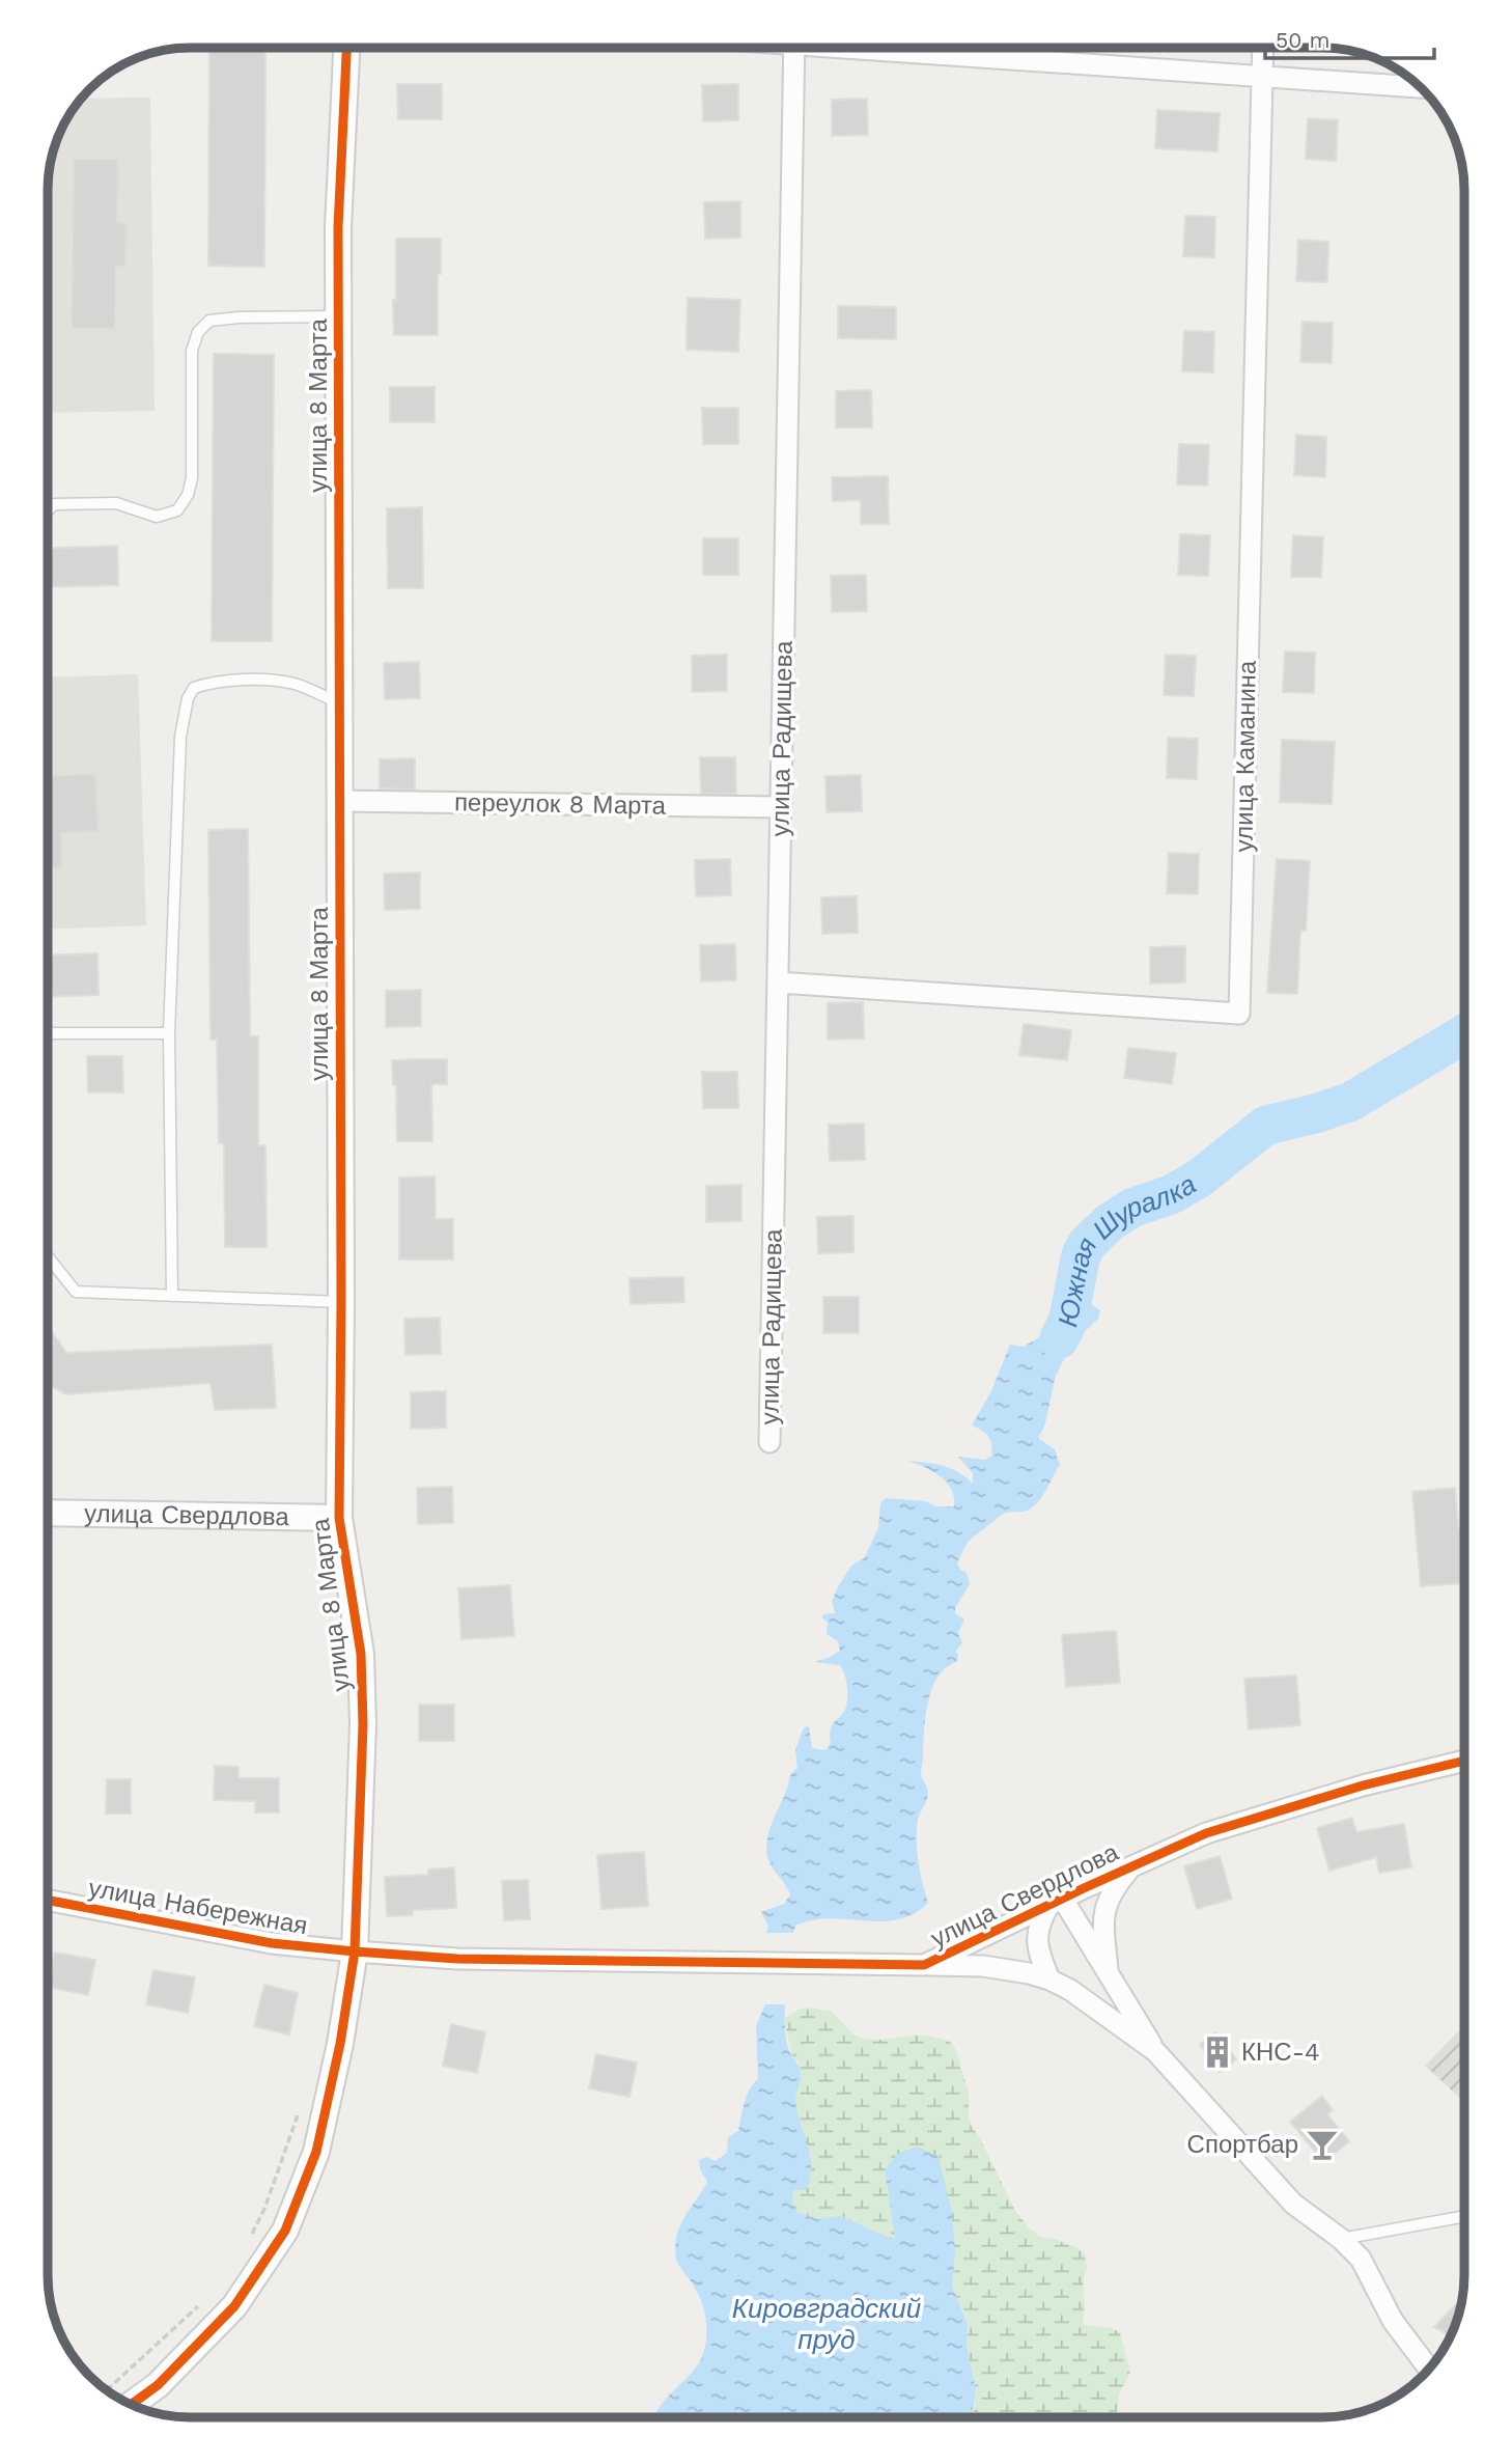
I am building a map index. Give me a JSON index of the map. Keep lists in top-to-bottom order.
{
  "streets": {
    "street": [
      "улица 8 Марта",
      "улица Радищева",
      "улица Каманина",
      "переулок 8 Марта",
      "улица Свердлова",
      "улица Набережная"
    ]
  },
  "crossings": [
    ["улица 8 Марта", "переулок 8 Марта"],
    ["улица 8 Марта", "улица Свердлова"],
    ["улица 8 Марта", "улица Набережная"],
    ["улица Радищева", "улица Каманина"],
    ["улица Радищева", "переулок 8 Марта"],
    ["улица Свердлова", "улица Набережная"]
  ],
  "water": ["Южная Шуралка", "Кировградский пруд"],
  "places": {
    "building": ["КНС-4"],
    "bar": ["Спортбар"]
  },
  "scale_bar": "50 m"
}
